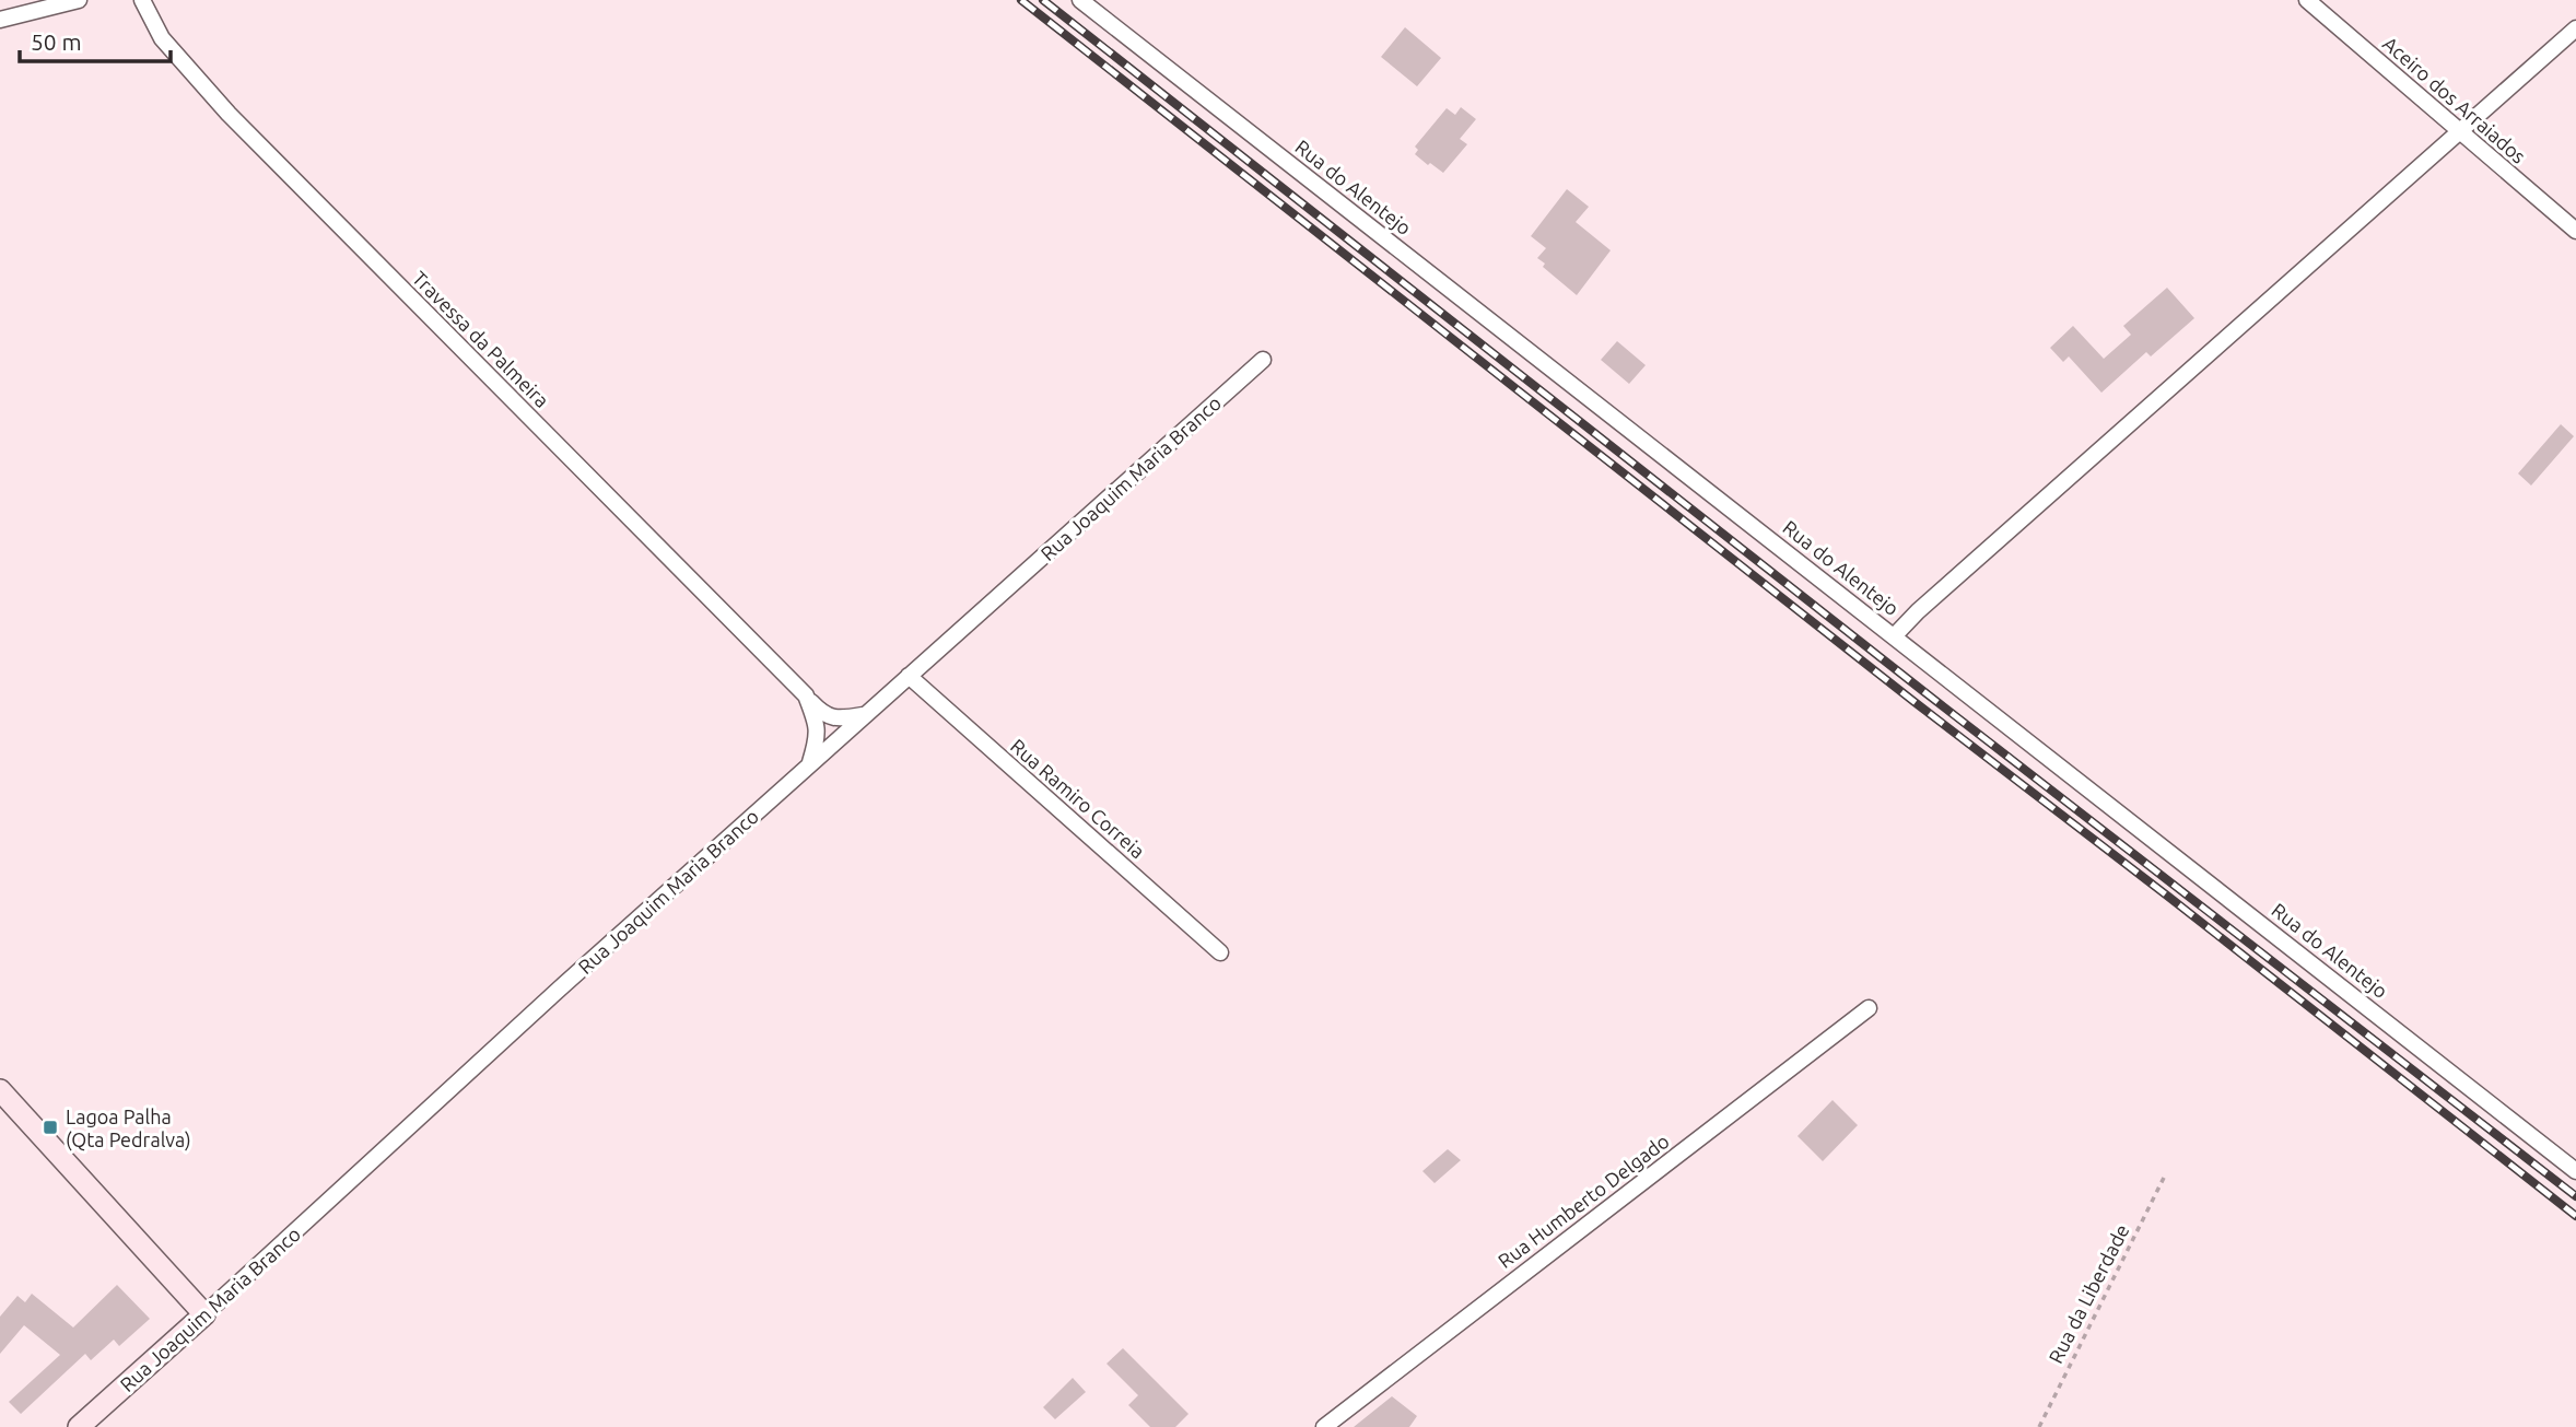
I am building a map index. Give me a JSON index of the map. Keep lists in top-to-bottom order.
{
  "streets": {
    "street": [
      "Aceiro dos Arraiados",
      "Rua do Alentejo",
      "Travessa da Palmeira",
      "Rua Joaquim Maria Branco",
      "Rua Ramiro Correia",
      "Rua Humberto Delgado"
    ],
    "path": ["Rua da Liberdade"]
  },
  "crossings": [
    ["Travessa da Palmeira", "Rua Joaquim Maria Branco"],
    ["Rua Joaquim Maria Branco", "Rua Ramiro Correia"]
  ],
  "places": {
    "transit": ["Lagoa Palha (Qta Pedralva)"]
  },
  "scale_bar": "50 m"
}
